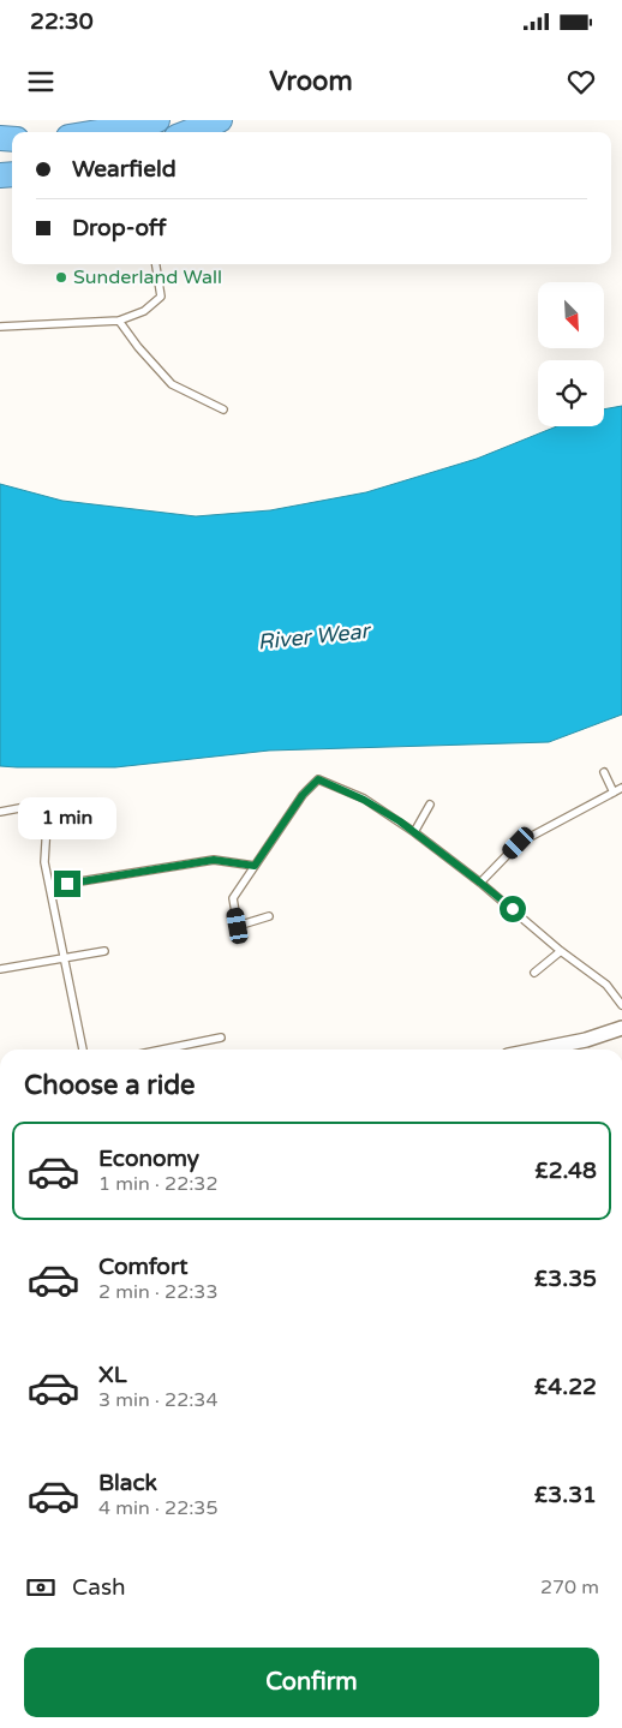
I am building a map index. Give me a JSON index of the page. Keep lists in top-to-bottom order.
{
  "water": ["River Wear"],
  "places": ["Sunderland Wall"],
  "north": "bottom right",
  "page": {
    "status": "22:30",
    "header": "Vroom",
    "banner": ["Wearfield", "Drop-off"],
    "bubble": "1 min",
    "heading": "Choose a ride",
    "list": [
      {
        "name": "Economy",
        "note": "1 min · 22:32",
        "value": "£2.48"
      },
      {
        "name": "Comfort",
        "note": "2 min · 22:33",
        "value": "£3.35"
      },
      {
        "name": "XL",
        "note": "3 min · 22:34",
        "value": "£4.22"
      },
      {
        "name": "Black",
        "note": "4 min · 22:35",
        "value": "£3.31"
      }
    ],
    "pay": ["Cash", "270 m"],
    "buttons": "Confirm"
  }
}
